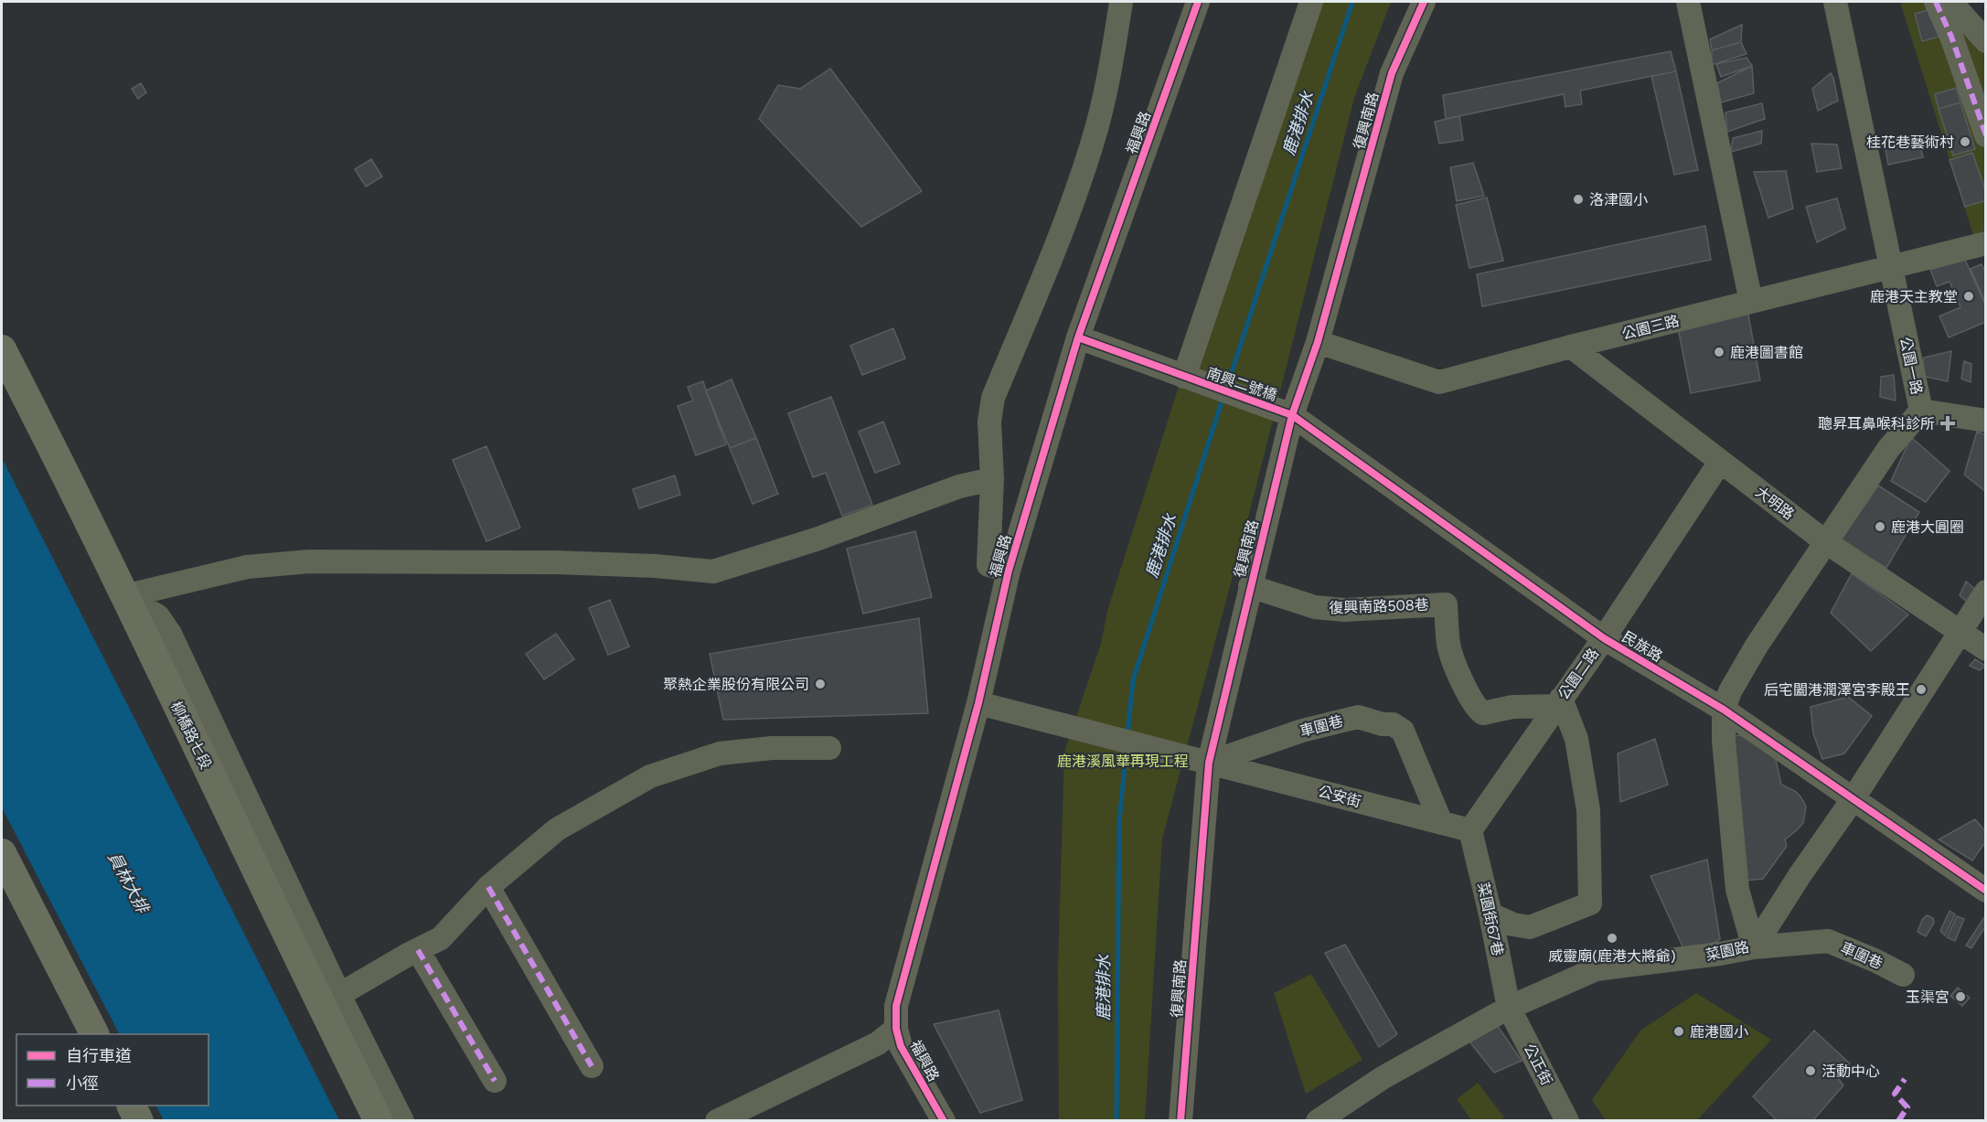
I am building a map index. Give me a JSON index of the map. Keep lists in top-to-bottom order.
{
  "streets": {
    "main road": ["柳橋路七段"],
    "street": [
      "復興南路",
      "福興路",
      "公園三路",
      "公園一路",
      "南興二號橋",
      "大明路",
      "復興南路508巷",
      "民族路",
      "公園二路",
      "車圍巷",
      "公安街",
      "菜園街67巷",
      "菜園路",
      "公正街"
    ]
  },
  "crossings": [
    ["復興南路", "公園三路"],
    ["復興南路", "南興二號橋"],
    ["復興南路", "復興南路508巷"],
    ["復興南路", "民族路"],
    ["復興南路", "車圍巷"],
    ["復興南路", "公安街"],
    ["福興路", "南興二號橋"],
    ["福興路", "公安街"],
    ["公園三路", "公園一路"],
    ["公園三路", "大明路"],
    ["公園一路", "大明路"],
    ["公園一路", "民族路"],
    ["南興二號橋", "民族路"],
    ["大明路", "公園二路"],
    ["大明路", "菜園路"],
    ["復興南路508巷", "公園二路"],
    ["民族路", "公園二路"],
    ["民族路", "菜園路"],
    ["公園二路", "公安街"],
    ["公園二路", "菜園街67巷"],
    ["車圍巷", "公安街"],
    ["車圍巷", "菜園路"],
    ["公安街", "菜園街67巷"],
    ["菜園街67巷", "菜園路"],
    ["菜園街67巷", "公正街"],
    ["菜園路", "公正街"]
  ],
  "water": ["鹿港排水", "員林大排"],
  "parks": ["鹿港溪風華再現工程"],
  "places": {
    "other": [
      "桂花巷藝術村",
      "洛津國小",
      "鹿港天主教堂",
      "鹿港圖書館",
      "鹿港大圓圈",
      "聚熱企業股份有限公司",
      "后宅闔港潤澤宮李殿王",
      "威靈廟(鹿港大將爺)",
      "玉渠宮",
      "鹿港國小",
      "活動中心"
    ],
    "health": ["聰昇耳鼻喉科診所"]
  },
  "legend": ["自行車道", "小徑"]
}
